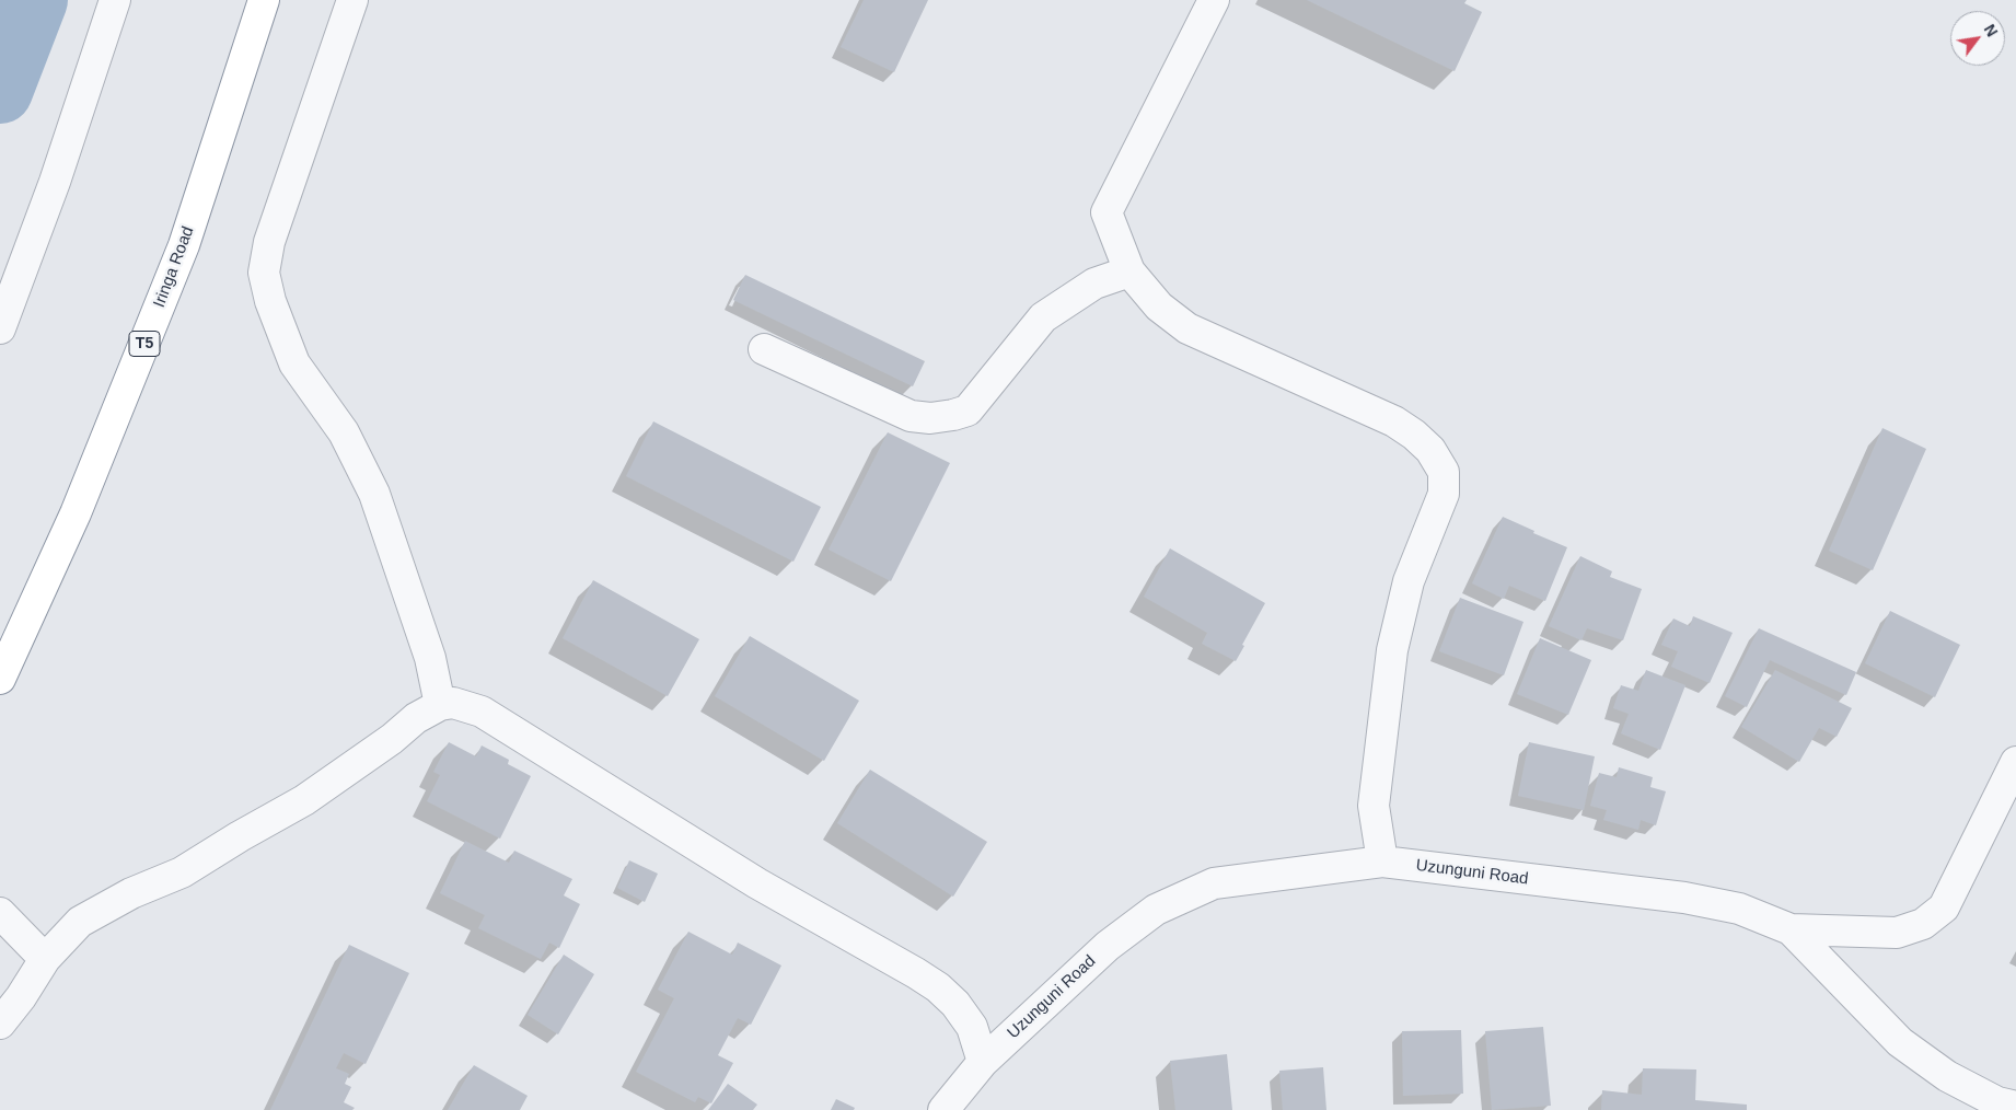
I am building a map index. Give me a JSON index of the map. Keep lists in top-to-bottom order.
{
  "streets": {
    "highway": ["Iringa Road", "T5"],
    "street": ["Uzunguni Road"]
  },
  "north": "top right"
}
